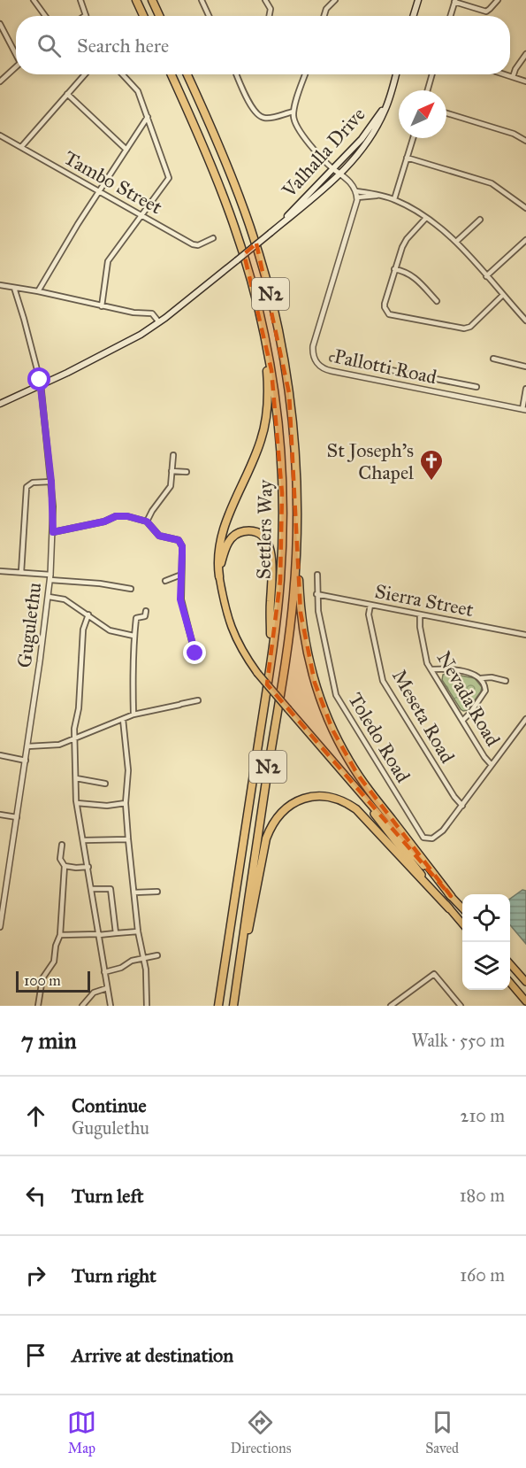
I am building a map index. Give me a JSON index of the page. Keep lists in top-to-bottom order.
{
  "streets": {
    "highway": ["N2", "Settlers Way"],
    "main road": ["Valhalla Drive"],
    "street": [
      "Tambo Street",
      "Pallotti Road",
      "Sierra Street",
      "Gugulethu",
      "Nevada Road",
      "Meseta Road",
      "Toledo Road"
    ]
  },
  "crossings": [
    ["Valhalla Drive", "Gugulethu"],
    ["Sierra Street", "Nevada Road"],
    ["Sierra Street", "Meseta Road"],
    ["Sierra Street", "Toledo Road"],
    ["Meseta Road", "Toledo Road"]
  ],
  "places": {
    "church": ["St Joseph's Chapel"]
  },
  "scale_bar": "100 m",
  "north": "top right",
  "page": {
    "search": "Search here",
    "scale": "100 m",
    "heading": ["7 min", "Walk · 550 m"],
    "list": [
      ["Continue", "Gugulethu", "210 m"],
      ["Turn left", "180 m"],
      ["Turn right", "160 m"],
      "Arrive at destination"
    ],
    "nav": ["Map", "Directions", "Saved"]
  }
}
